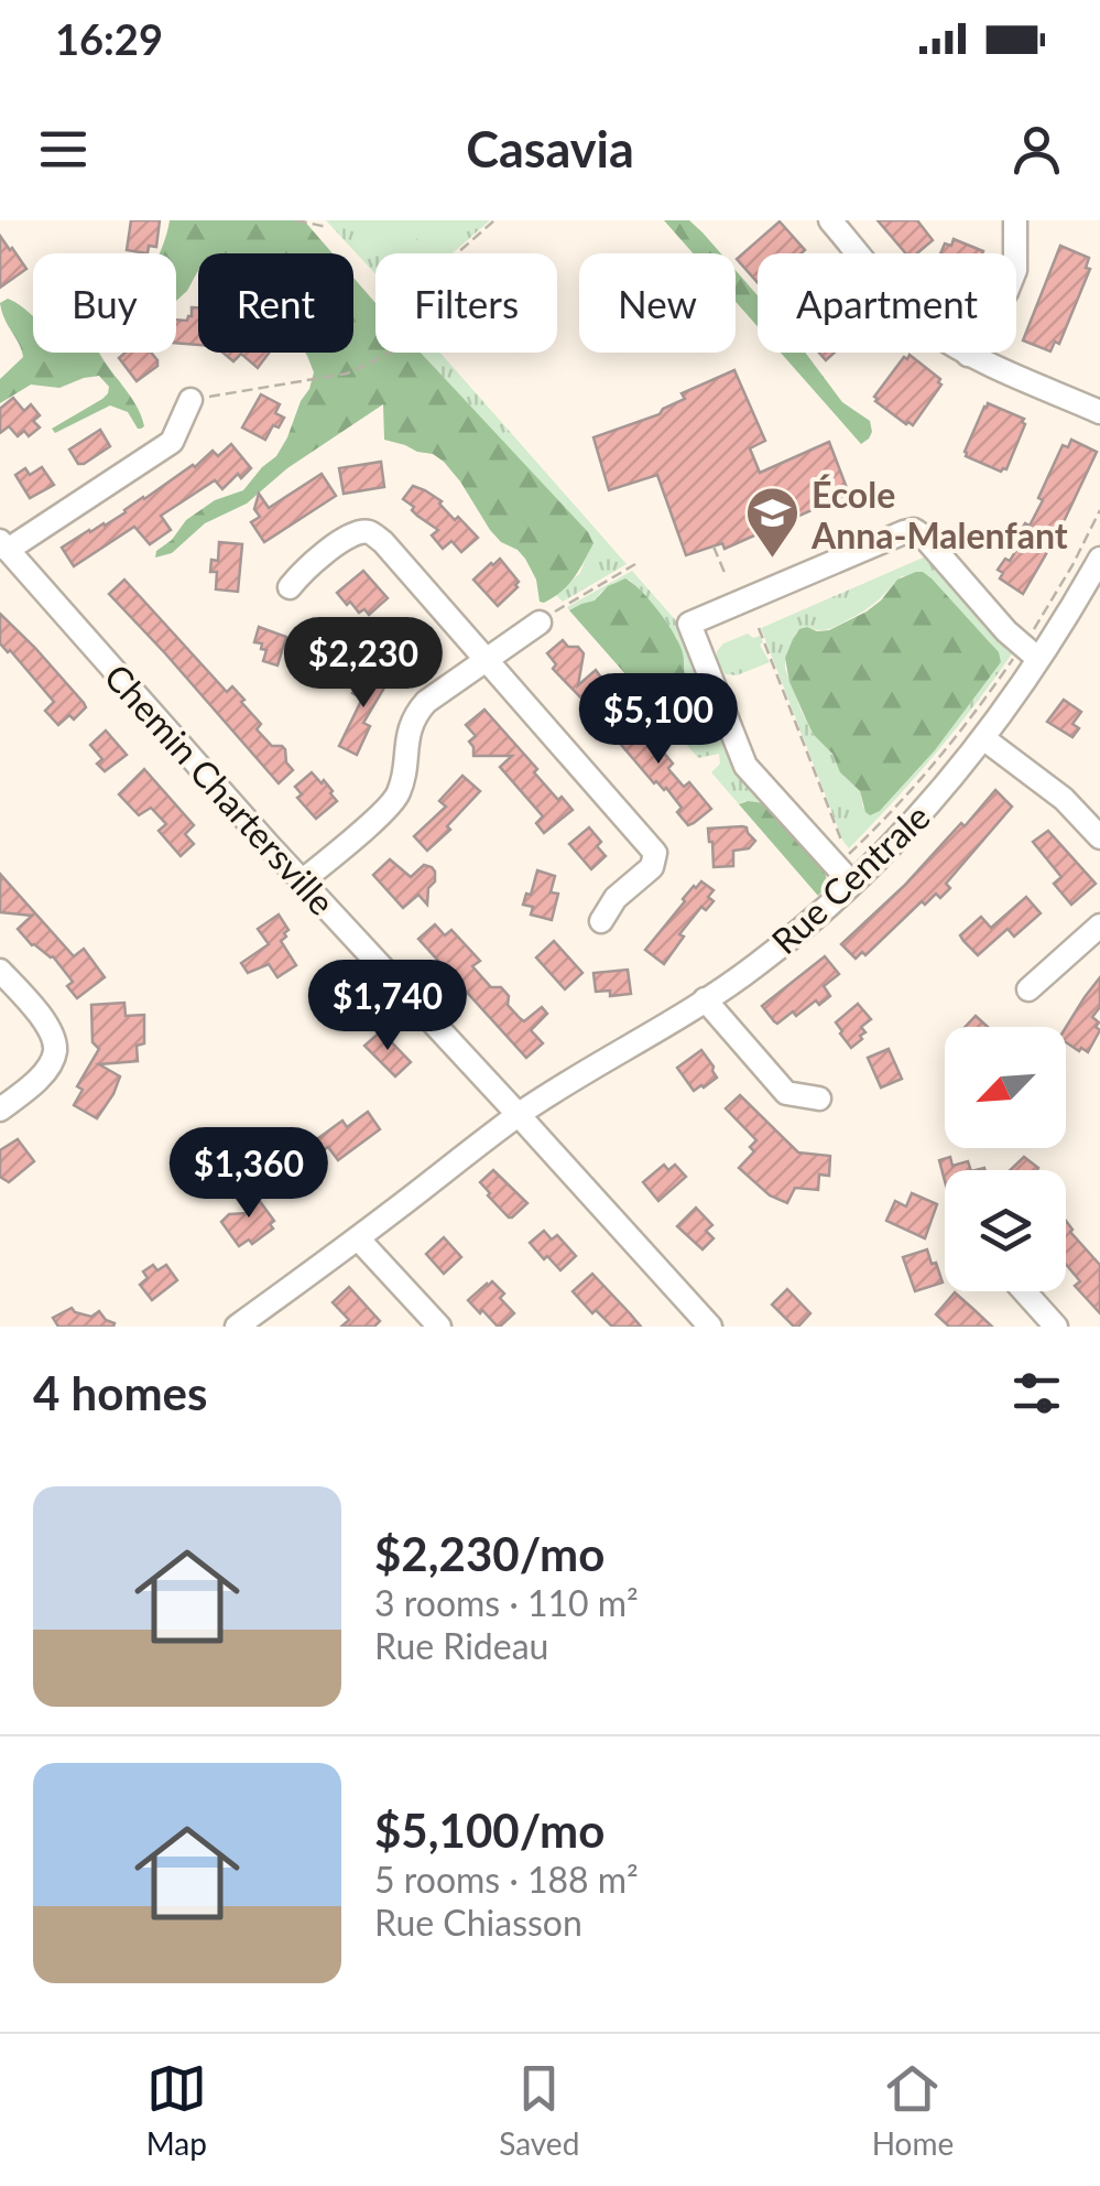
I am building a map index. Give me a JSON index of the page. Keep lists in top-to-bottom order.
{
  "streets": {
    "street": ["Chemin Chartersville", "Rue Centrale"]
  },
  "crossings": [
    ["Chemin Chartersville", "Rue Centrale"]
  ],
  "places": {
    "school or university": ["École Anna-Malenfant"]
  },
  "north": "bottom left",
  "page": {
    "status": "16:29",
    "header": "Casavia",
    "chip": [
      "Buy",
      "Rent",
      "Filters",
      "New",
      "Apartment"
    ],
    "price": [
      "$2,230",
      "$5,100",
      "$1,740",
      "$1,360"
    ],
    "heading": "4 homes",
    "list": [
      {
        "name": "$2,230/mo",
        "note": "3 rooms · 110 m² · Rue Rideau"
      },
      {
        "name": "$5,100/mo",
        "note": "5 rooms · 188 m² · Rue Chiasson"
      }
    ],
    "tabs": ["Map", "Saved", "Home"]
  }
}
